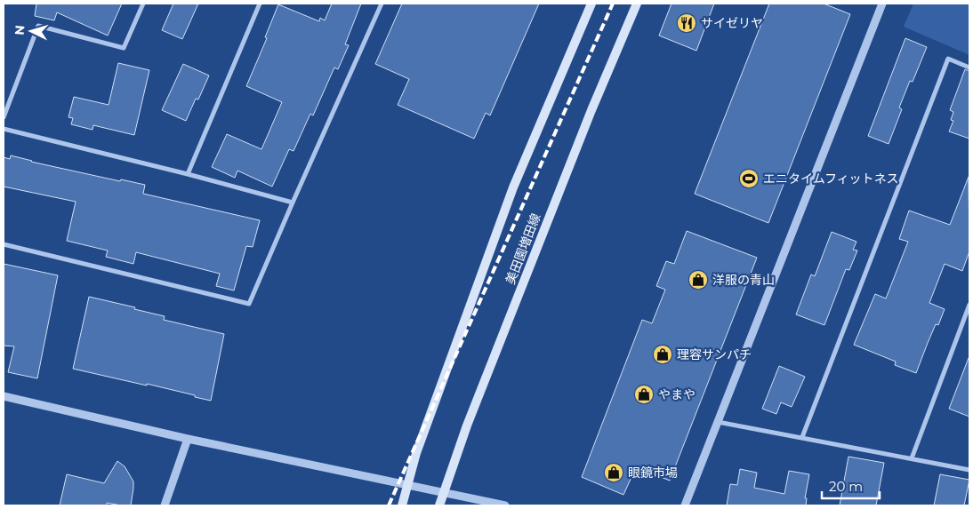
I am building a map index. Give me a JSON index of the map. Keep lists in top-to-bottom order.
{
  "streets": {
    "main road": ["美田園増田線"]
  },
  "places": {
    "restaurant": ["サイゼリヤ"],
    "sports": ["エニタイムフィットネス"],
    "shop": [
      "洋服の青山",
      "理容サンパチ",
      "やまや",
      "眼鏡市場"
    ]
  },
  "scale_bar": "20 m",
  "north": "left"
}
